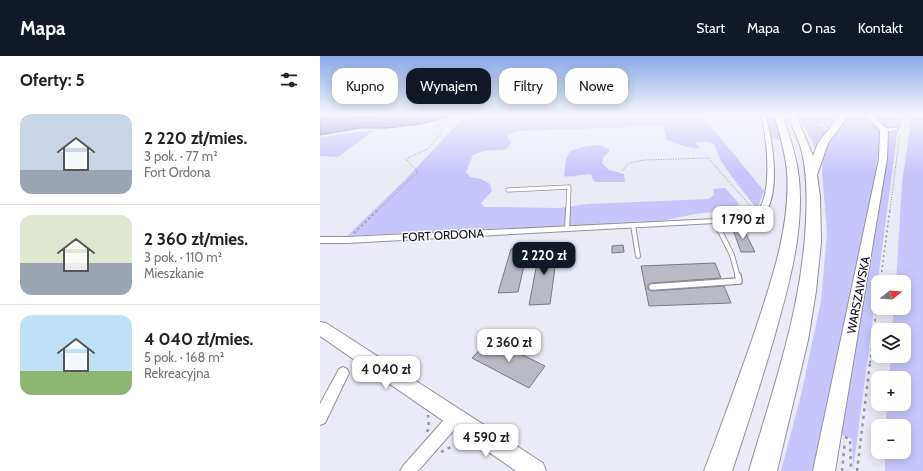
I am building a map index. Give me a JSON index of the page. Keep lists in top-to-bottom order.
{
  "streets": {
    "main road": ["WARSZAWSKA"],
    "street": ["FORT ORDONA"]
  },
  "north": "right",
  "page": {
    "header": "Mapa",
    "nav": [
      "Start",
      "Mapa",
      "O nas",
      "Kontakt"
    ],
    "heading": "Oferty: 5",
    "chip": [
      "Kupno",
      "Wynajem",
      "Filtry",
      "Nowe"
    ],
    "list": [
      {
        "name": "2 220 zł/mies.",
        "note": "3 pok. · 77 m² · Fort Ordona"
      },
      {
        "name": "2 360 zł/mies.",
        "note": "3 pok. · 110 m² · Mieszkanie"
      },
      {
        "name": "4 040 zł/mies.",
        "note": "5 pok. · 168 m² · Rekreacyjna"
      }
    ],
    "price": [
      "1 790 zł",
      "2 220 zł",
      "2 360 zł",
      "4 040 zł",
      "4 590 zł"
    ],
    "map_buttons": ["+", "−"]
  }
}
